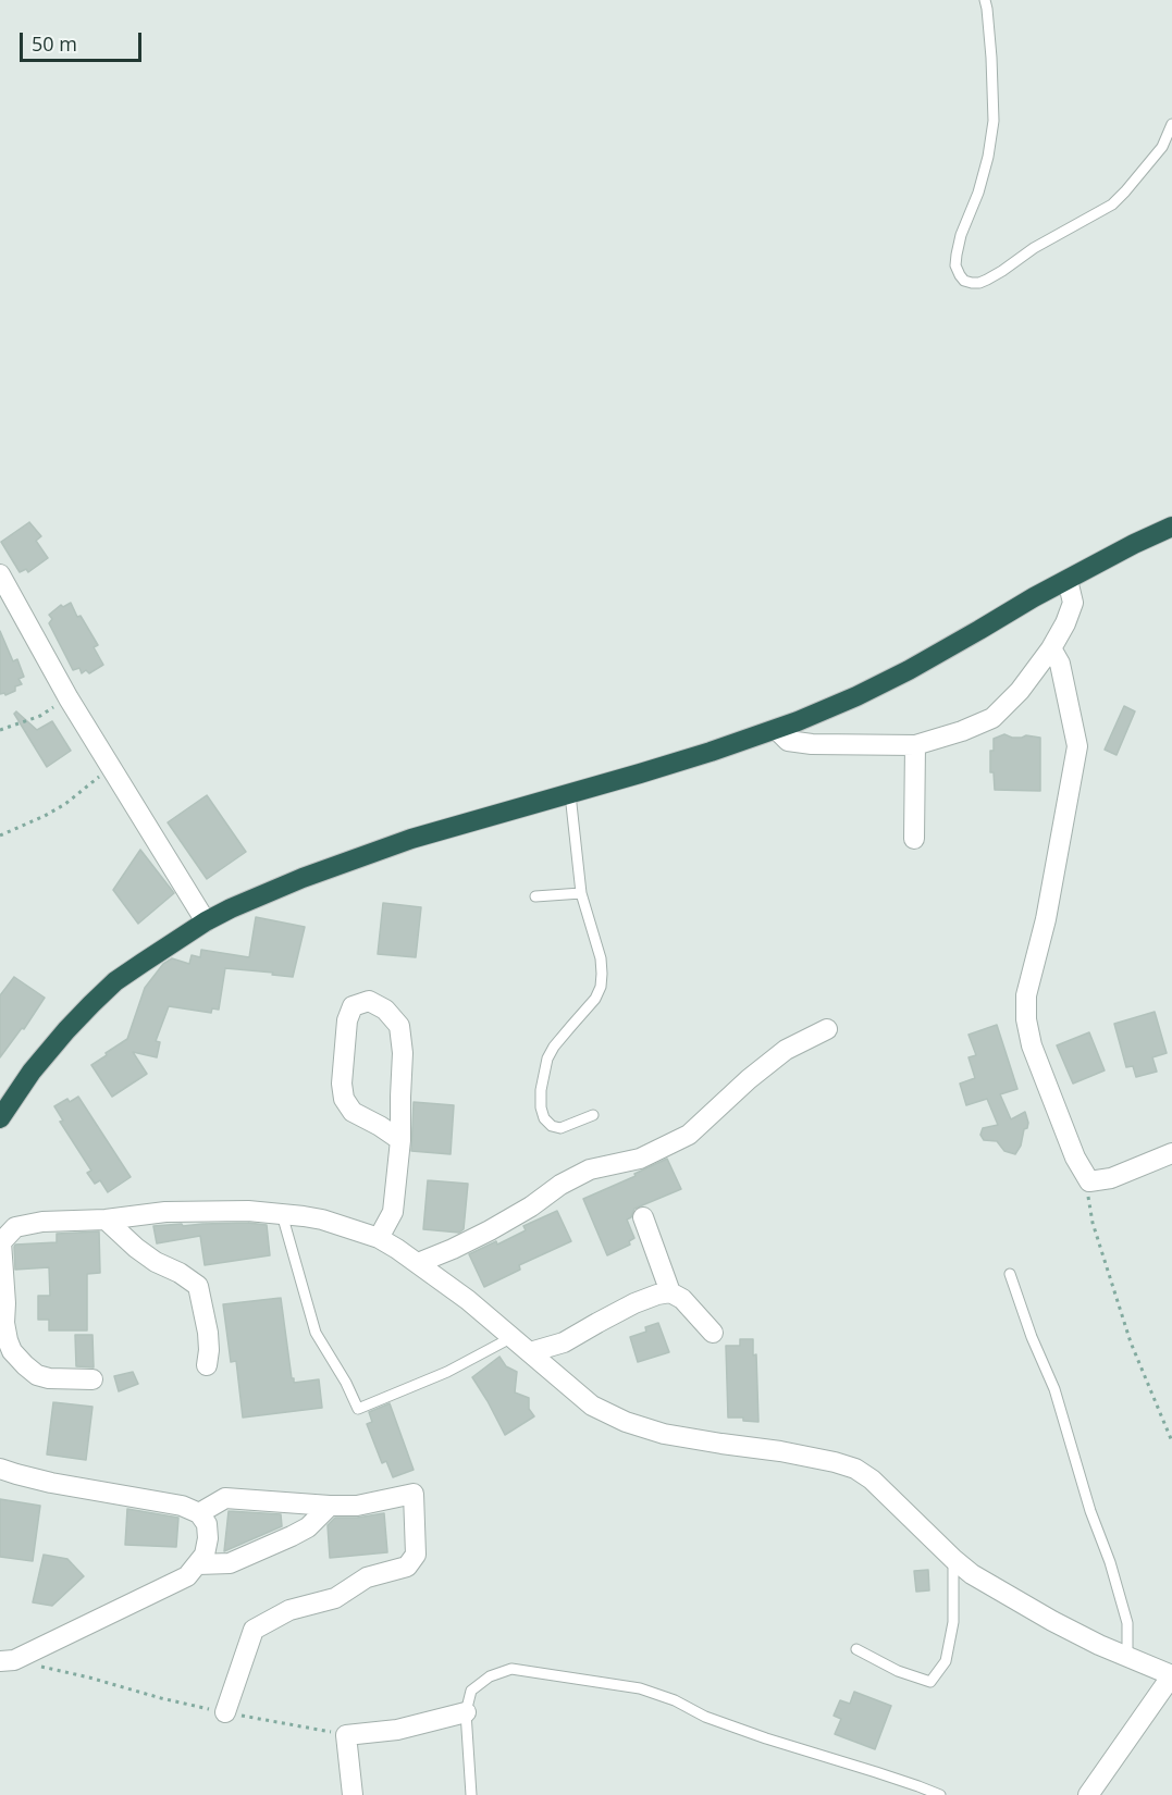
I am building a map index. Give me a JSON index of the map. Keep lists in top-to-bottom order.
{
  "scale_bar": "50 m"
}
